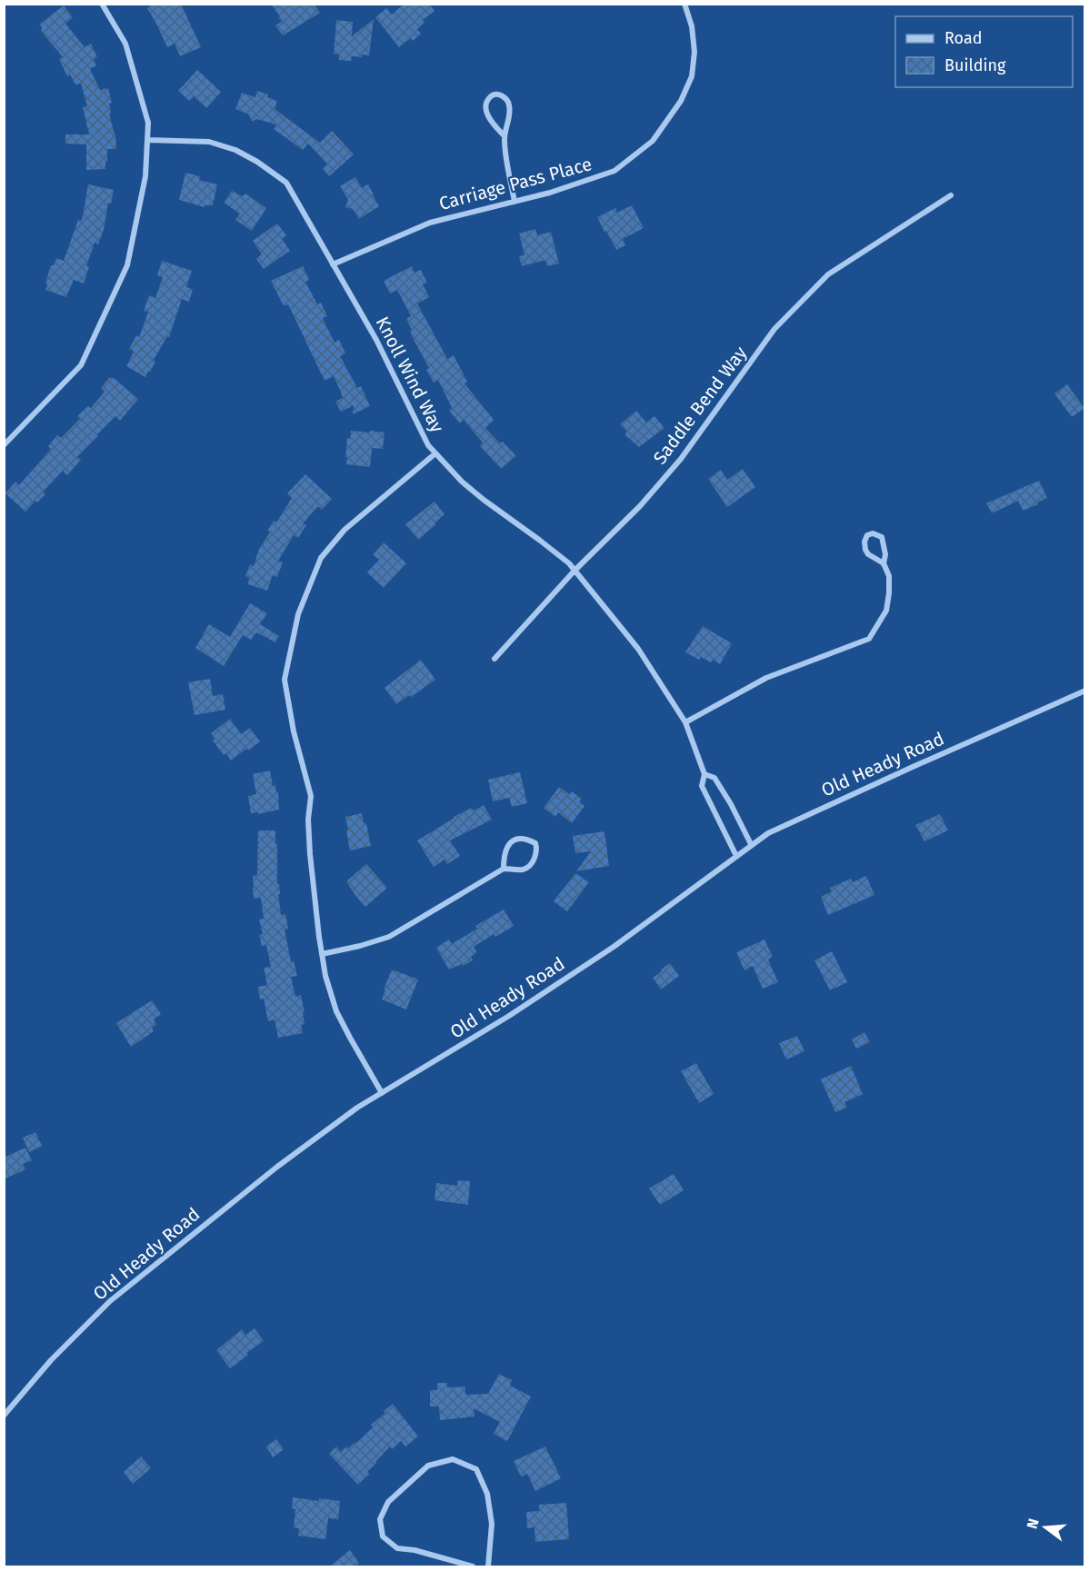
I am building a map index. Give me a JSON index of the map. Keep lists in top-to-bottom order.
{
  "streets": {
    "street": [
      "Carriage Pass Place",
      "Knoll Wind Way",
      "Saddle Bend Way",
      "Old Heady Road"
    ]
  },
  "crossings": [
    ["Carriage Pass Place", "Knoll Wind Way"],
    ["Knoll Wind Way", "Saddle Bend Way"],
    ["Knoll Wind Way", "Old Heady Road"]
  ],
  "legend": ["Road", "Building"],
  "north": "left"
}
